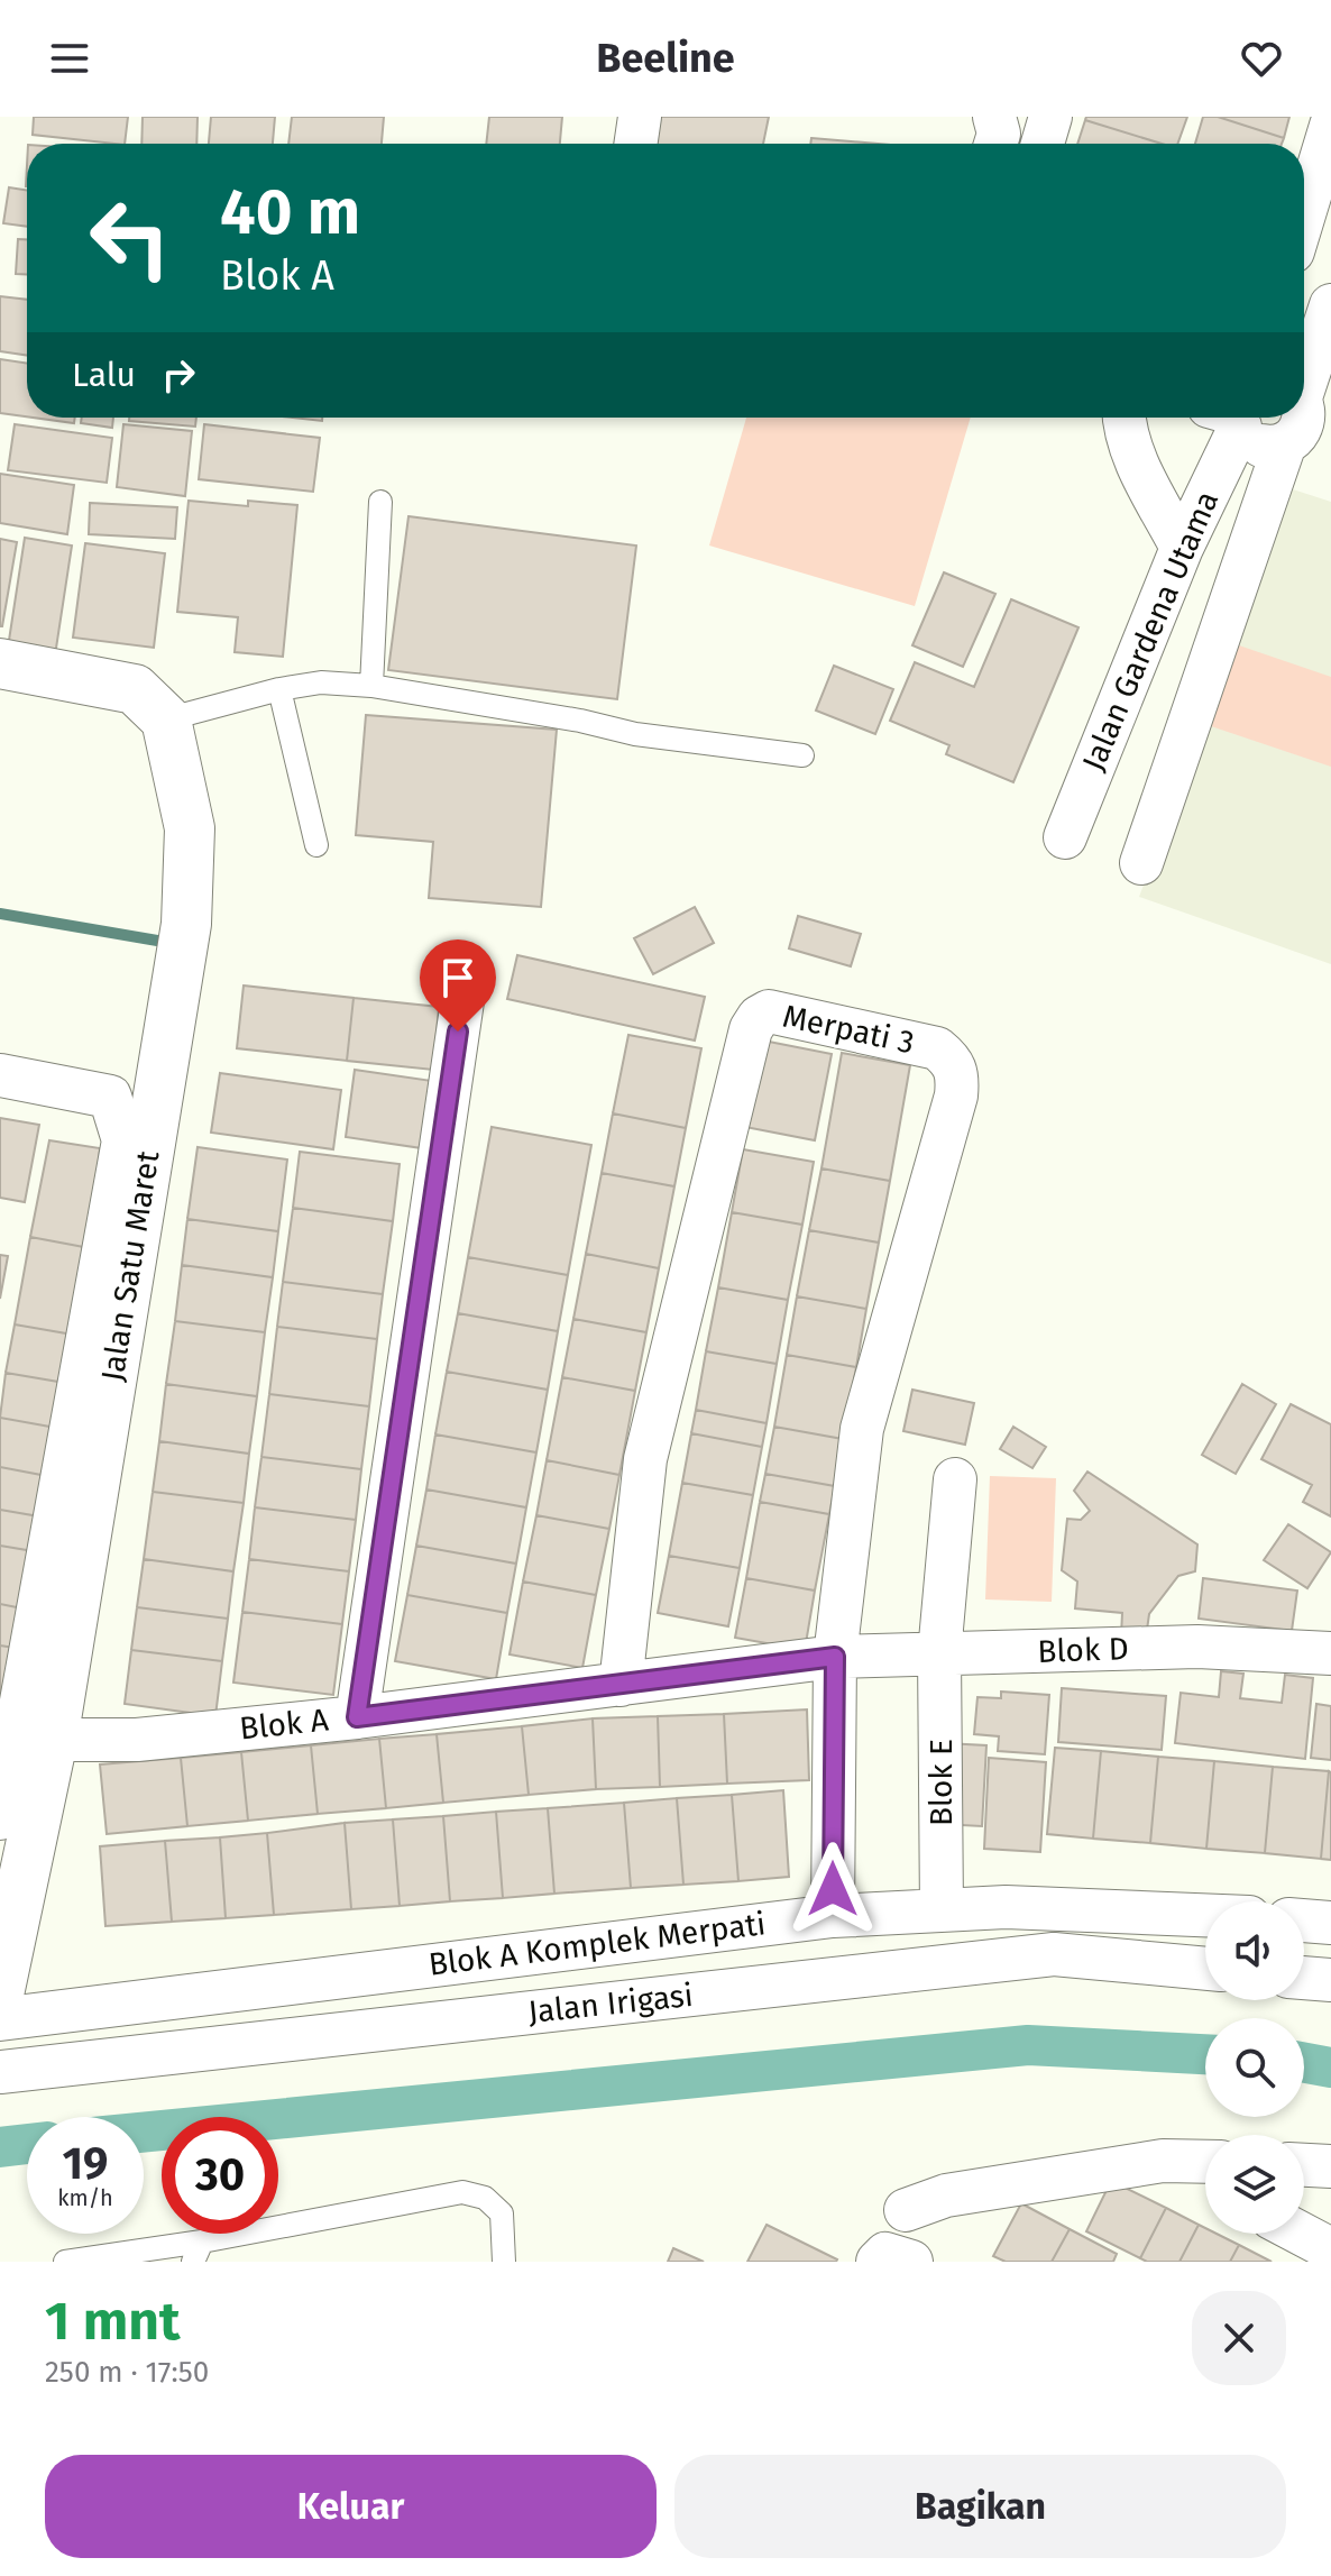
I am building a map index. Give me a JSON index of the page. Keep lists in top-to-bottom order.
{
  "streets": {
    "street": [
      "Jalan Gardena Utama",
      "Merpati 3",
      "Jalan Satu Maret",
      "Blok D",
      "Blok A",
      "Blok E",
      "Blok A Komplek Merpati",
      "Jalan Irigasi"
    ]
  },
  "crossings": [
    ["Merpati 3", "Blok D"],
    ["Merpati 3", "Blok A"],
    ["Jalan Satu Maret", "Blok A"],
    ["Blok D", "Blok A"],
    ["Blok D", "Blok E"],
    ["Blok E", "Blok A Komplek Merpati"]
  ],
  "page": {
    "header": "Beeline",
    "turn": ["40 m", "Blok A"],
    "then": "Lalu",
    "speed": "19 km/h",
    "limit": "30",
    "heading": ["1 mnt", "250 m · 17:50"],
    "buttons": ["Keluar", "Bagikan"]
  }
}
